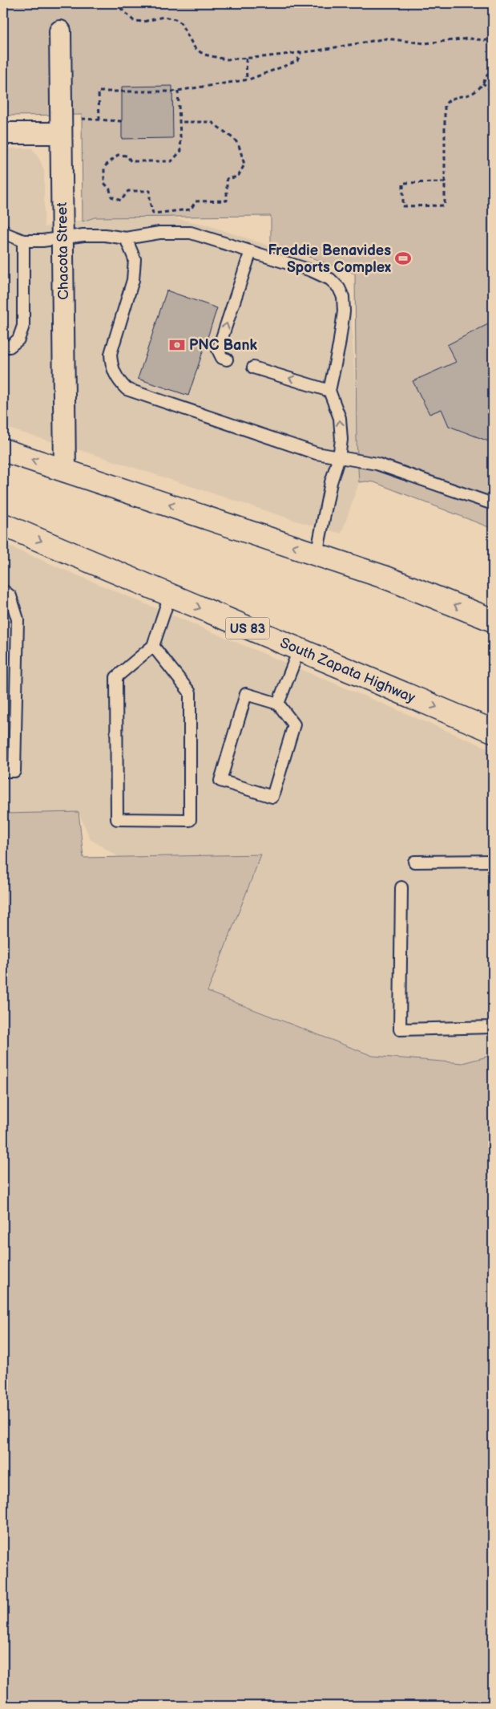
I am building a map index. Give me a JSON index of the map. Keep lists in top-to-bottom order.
{
  "streets": {
    "main road": ["US 83", "South Zapata Highway"],
    "street": ["Chacota Street"]
  },
  "places": {
    "sports": ["Freddie Benavides Sports Complex"],
    "bank": ["PNC Bank"]
  }
}
